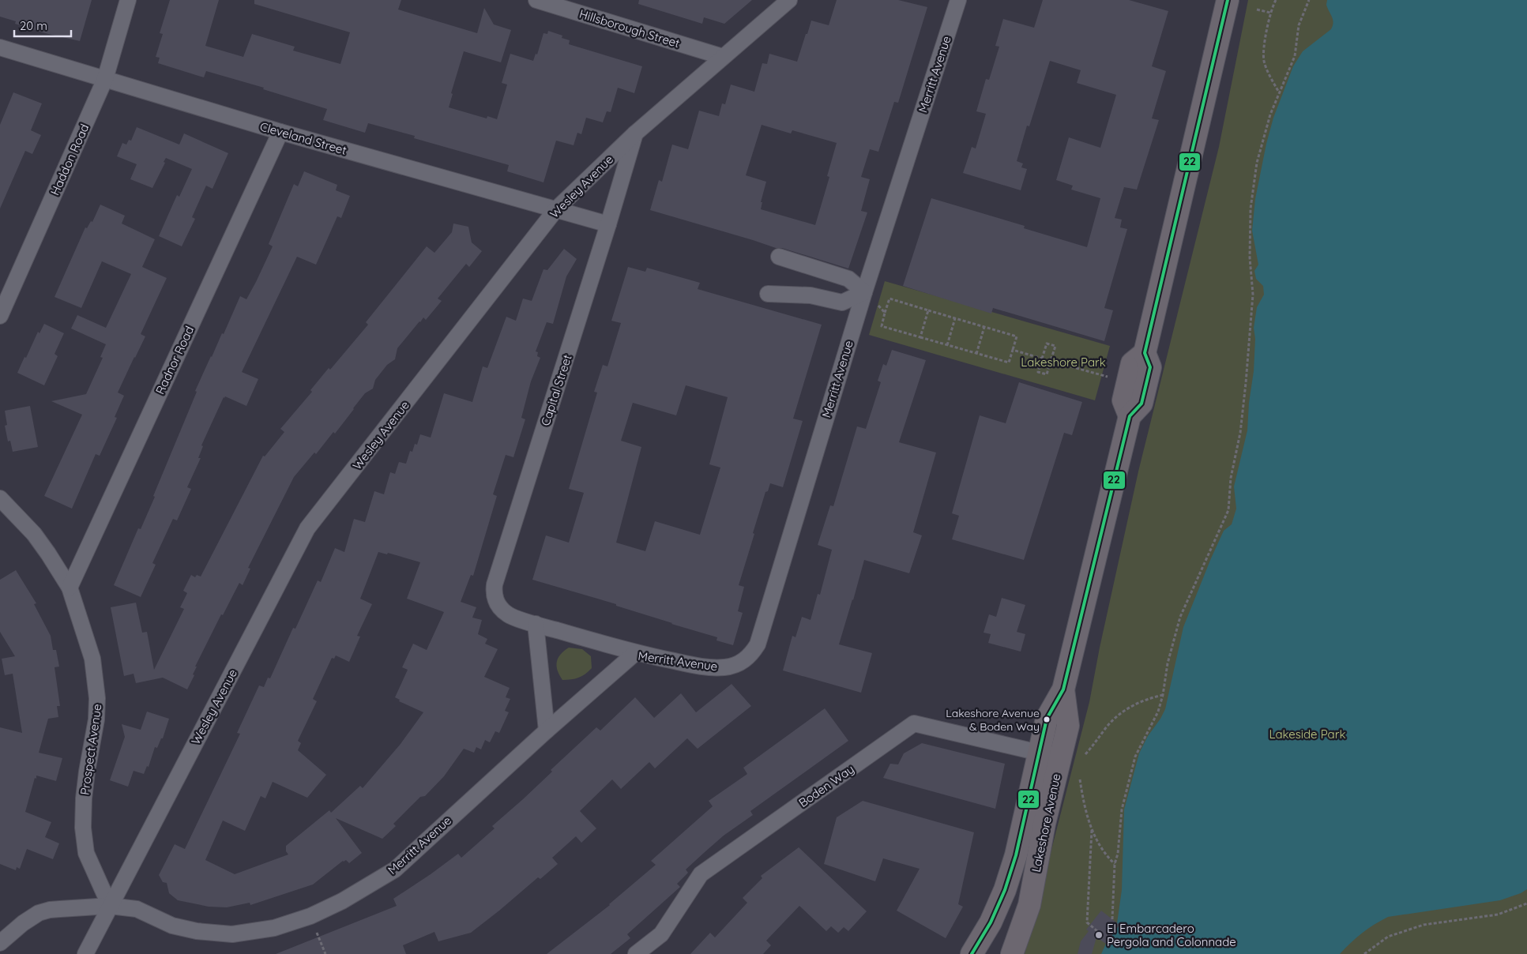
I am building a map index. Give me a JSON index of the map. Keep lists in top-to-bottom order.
{
  "streets": {
    "main road": ["Lakeshore Avenue"],
    "street": [
      "Hillsborough Street",
      "Merritt Avenue",
      "Cleveland Street",
      "Haddon Road",
      "Wesley Avenue",
      "Radnor Road",
      "Capital Street",
      "Prospect Avenue",
      "Boden Way"
    ]
  },
  "crossings": [
    ["Hillsborough Street", "Wesley Avenue"],
    ["Merritt Avenue", "Wesley Avenue"],
    ["Merritt Avenue", "Capital Street"],
    ["Merritt Avenue", "Prospect Avenue"],
    ["Cleveland Street", "Haddon Road"],
    ["Cleveland Street", "Wesley Avenue"],
    ["Cleveland Street", "Radnor Road"],
    ["Cleveland Street", "Capital Street"],
    ["Wesley Avenue", "Capital Street"],
    ["Wesley Avenue", "Prospect Avenue"],
    ["Radnor Road", "Prospect Avenue"],
    ["Boden Way", "Lakeshore Avenue"]
  ],
  "parks": ["Lakeshore Park", "Lakeside Park"],
  "places": ["Lakeshore Avenue & Boden Way", "El Embarcadero Pergola and Colonnade"],
  "lines": ["transit line 22"],
  "scale_bar": "20 m"
}
